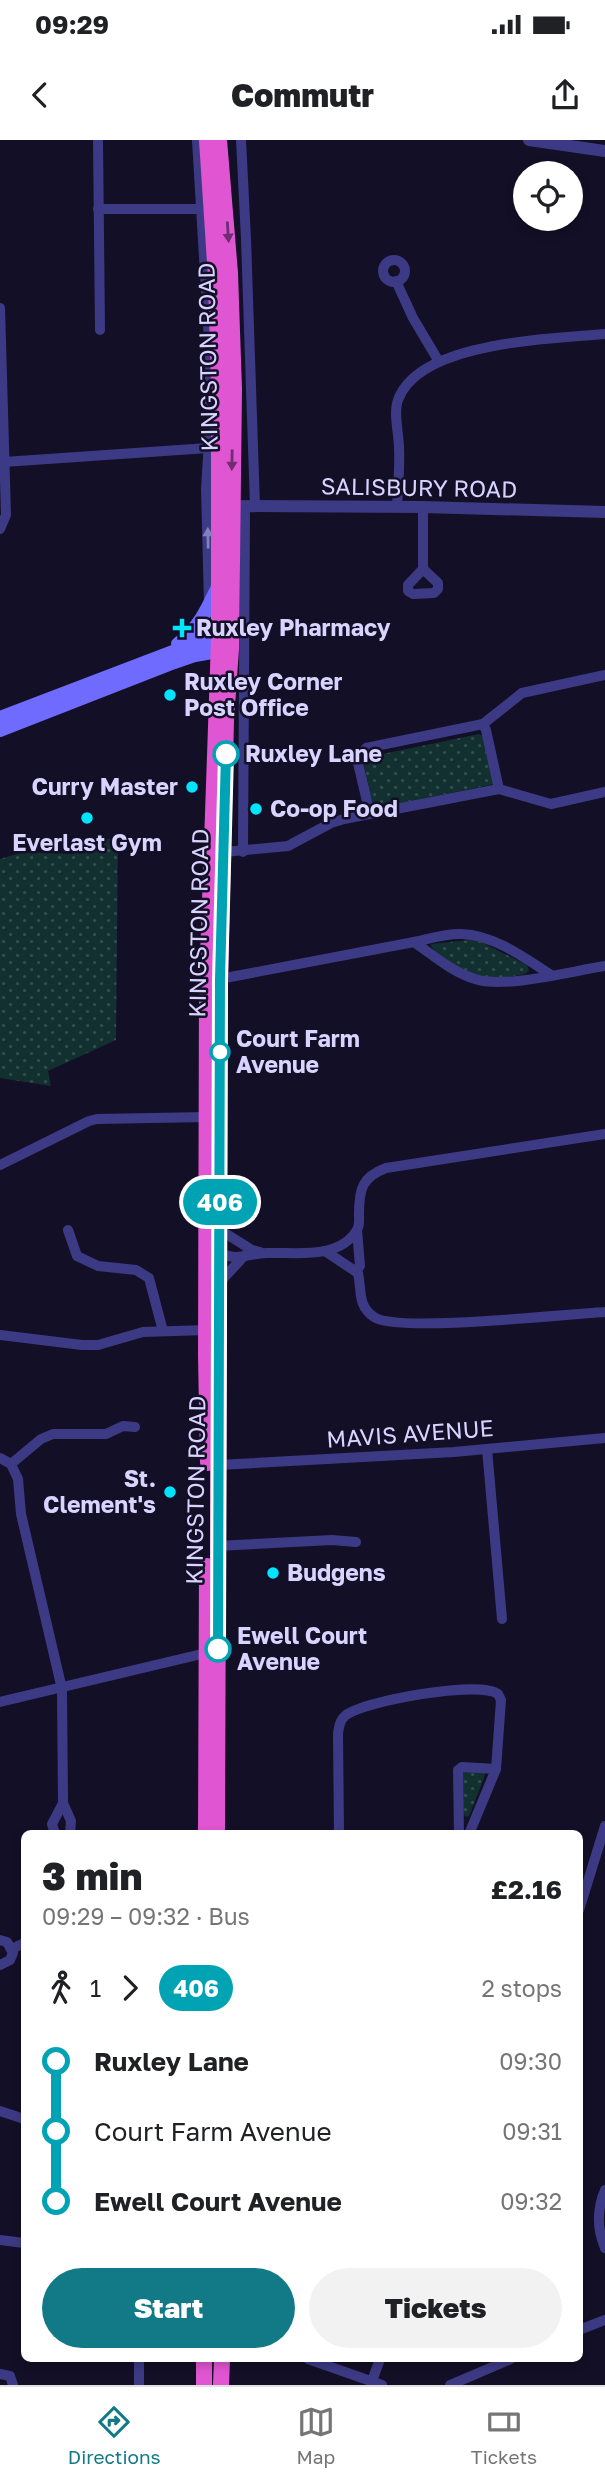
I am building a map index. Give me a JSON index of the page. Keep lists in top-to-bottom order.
{
  "streets": {
    "highway": ["KINGSTON ROAD"],
    "street": ["SALISBURY ROAD", "MAVIS AVENUE"]
  },
  "crossings": [
    ["KINGSTON ROAD", "SALISBURY ROAD"],
    ["KINGSTON ROAD", "MAVIS AVENUE"]
  ],
  "places": {
    "health": ["Ruxley Pharmacy"],
    "other": [
      "Ruxley Corner Post Office",
      "Ruxley Lane",
      "Curry Master",
      "Co-op Food",
      "Everlast Gym",
      "Court Farm Avenue",
      "St. Clement's",
      "Budgens",
      "Ewell Court Avenue"
    ]
  },
  "lines": ["bus line 406"],
  "page": {
    "status": "09:29",
    "header": "Commutr",
    "on_map": "406",
    "heading": ["3 min", "09:29 – 09:32 · Bus", "£2.16"],
    "legs": ["1", "406", "2 stops"],
    "list": [
      {
        "name": "Ruxley Lane",
        "value": "09:30"
      },
      {
        "name": "Court Farm Avenue",
        "value": "09:31"
      },
      {
        "name": "Ewell Court Avenue",
        "value": "09:32"
      }
    ],
    "buttons": ["Start", "Tickets"],
    "tabs": ["Directions", "Map", "Tickets"]
  }
}
